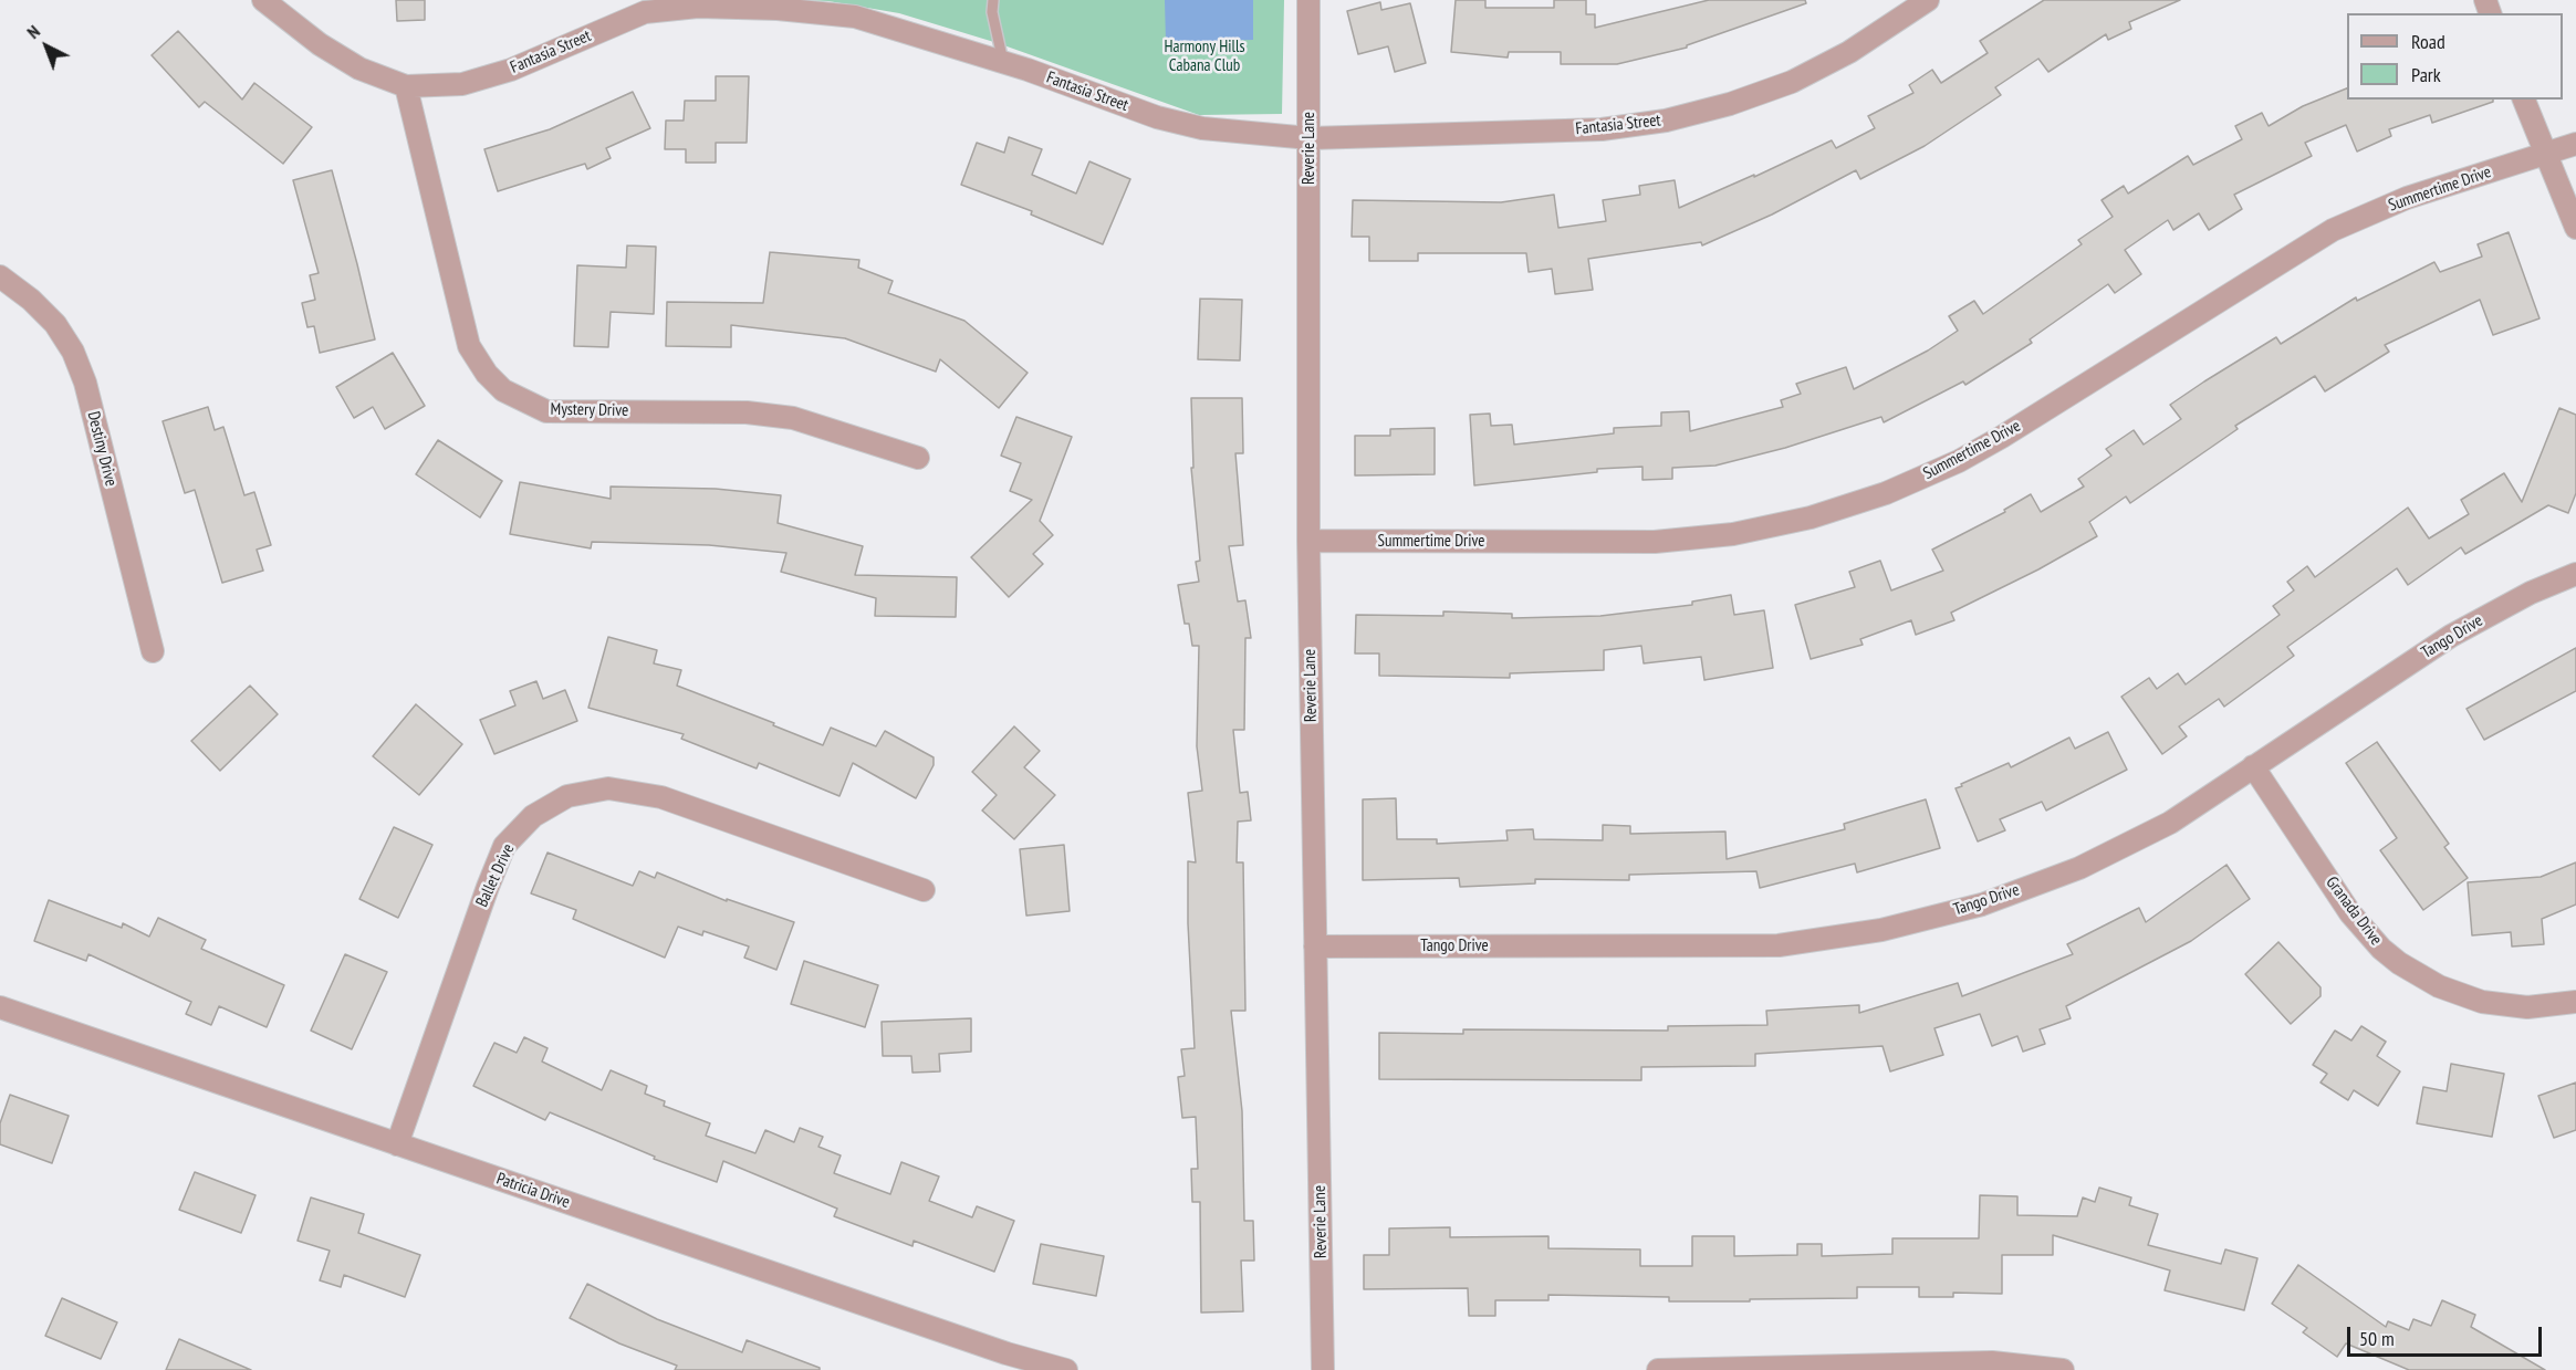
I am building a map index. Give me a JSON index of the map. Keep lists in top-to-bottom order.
{
  "streets": {
    "street": [
      "Fantasia Street",
      "Reverie Lane",
      "Summertime Drive",
      "Mystery Drive",
      "Destiny Drive",
      "Tango Drive",
      "Ballet Drive",
      "Granada Drive",
      "Patricia Drive"
    ]
  },
  "crossings": [
    ["Fantasia Street", "Reverie Lane"],
    ["Fantasia Street", "Mystery Drive"],
    ["Reverie Lane", "Summertime Drive"],
    ["Reverie Lane", "Tango Drive"],
    ["Tango Drive", "Granada Drive"],
    ["Ballet Drive", "Patricia Drive"]
  ],
  "parks": ["Harmony Hills Cabana Club"],
  "legend": ["Road", "Park"],
  "scale_bar": "50 m",
  "north": "top left"
}
